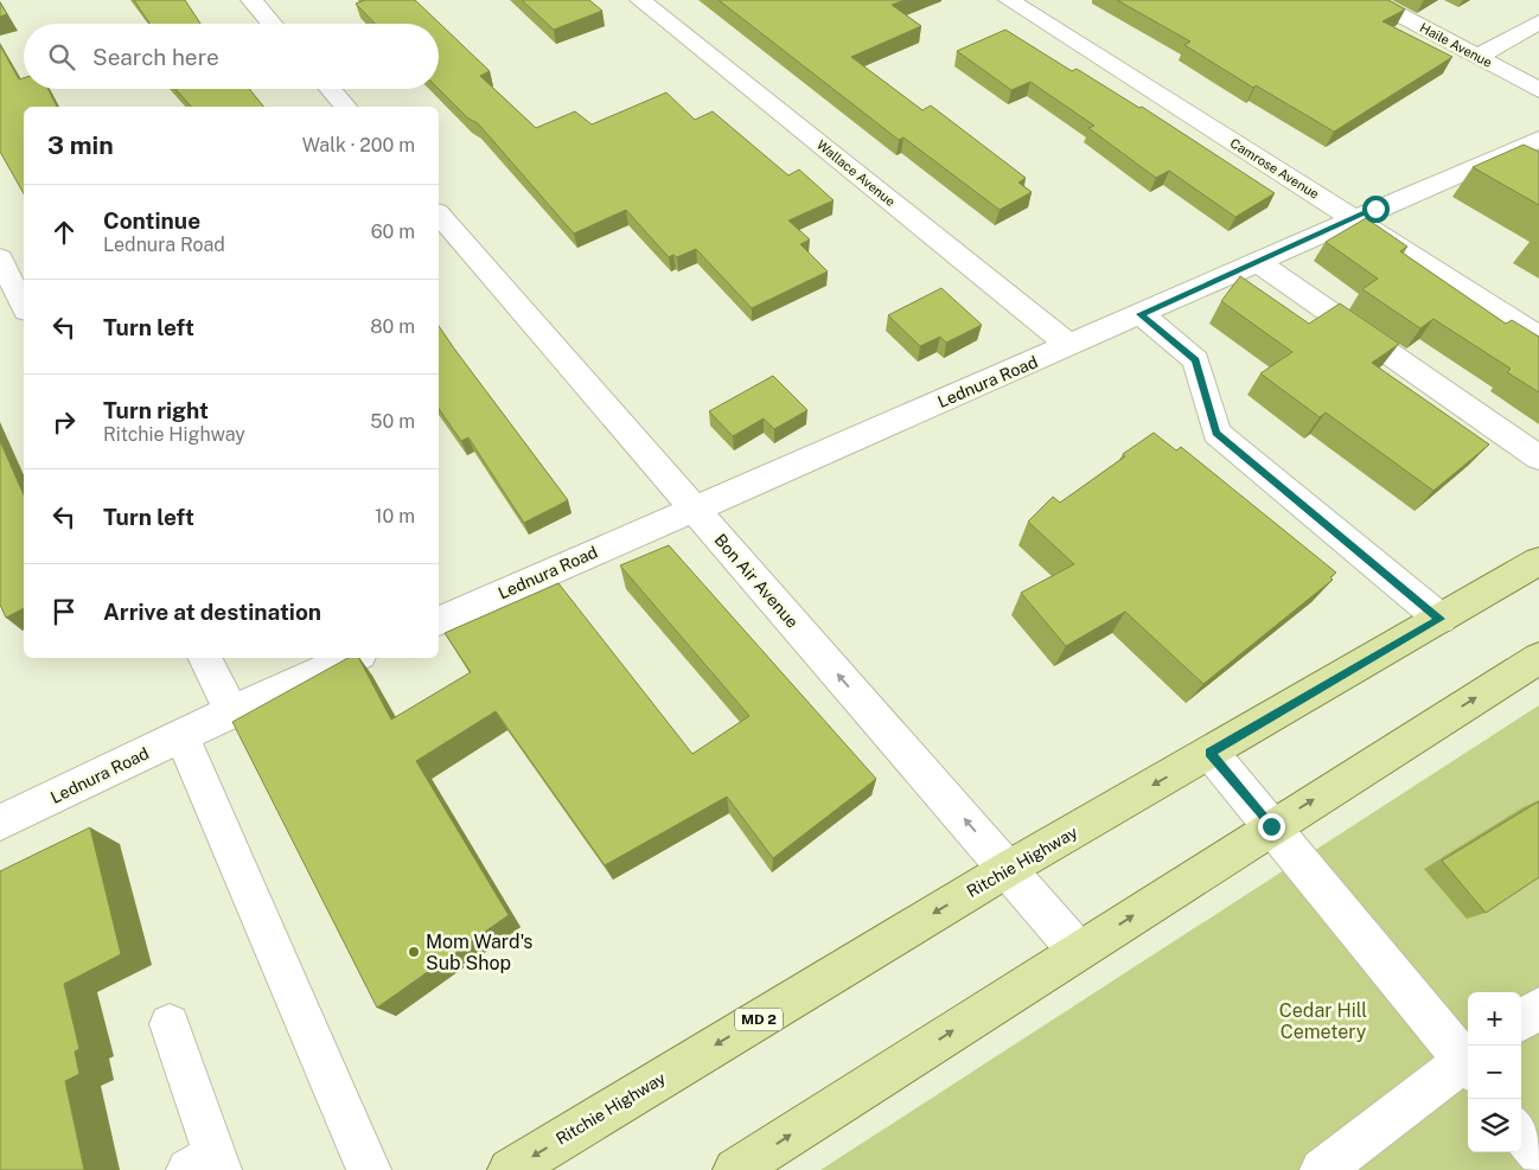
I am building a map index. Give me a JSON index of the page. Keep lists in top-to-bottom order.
{
  "streets": {
    "main road": ["Ritchie Highway", "MD 2"],
    "street": [
      "Haile Avenue",
      "Camrose Avenue",
      "Wallace Avenue",
      "Lednura Road",
      "Bon Air Avenue"
    ]
  },
  "crossings": [
    ["Camrose Avenue", "Lednura Road"],
    ["Wallace Avenue", "Lednura Road"],
    ["Lednura Road", "Bon Air Avenue"],
    ["Bon Air Avenue", "Ritchie Highway"]
  ],
  "one_way": ["Bon Air Avenue"],
  "parks": ["Cedar Hill Cemetery"],
  "places": ["Mom Ward's Sub Shop"],
  "page": {
    "search": "Search here",
    "heading": ["3 min", "Walk · 200 m"],
    "list": [
      ["Continue", "Lednura Road", "60 m"],
      ["Turn left", "80 m"],
      ["Turn right", "Ritchie Highway", "50 m"],
      ["Turn left", "10 m"],
      "Arrive at destination"
    ],
    "map_buttons": ["+", "−"]
  }
}
